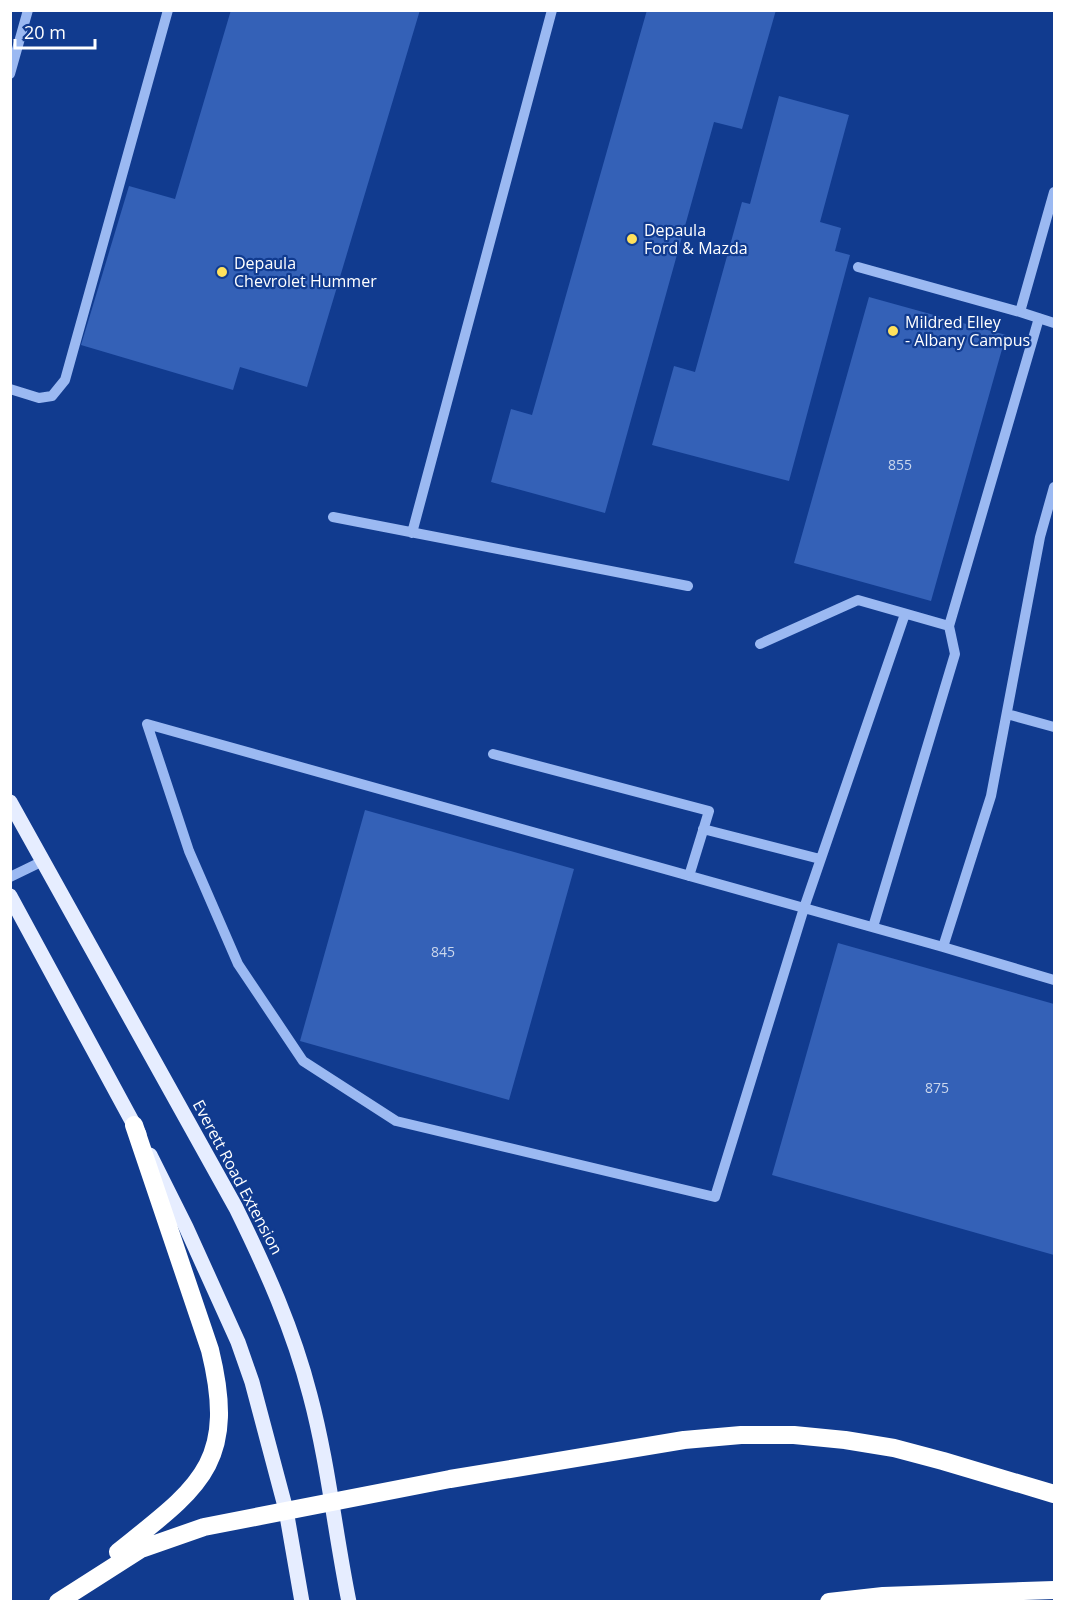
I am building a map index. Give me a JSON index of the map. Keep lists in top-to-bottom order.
{
  "streets": {
    "main road": ["Everett Road Extension"]
  },
  "places": ["Depaula Ford & Mazda", "Depaula Chevrolet Hummer", "Mildred Elley - Albany Campus"],
  "house_numbers": ["855", "845", "875"],
  "scale_bar": "20 m"
}
